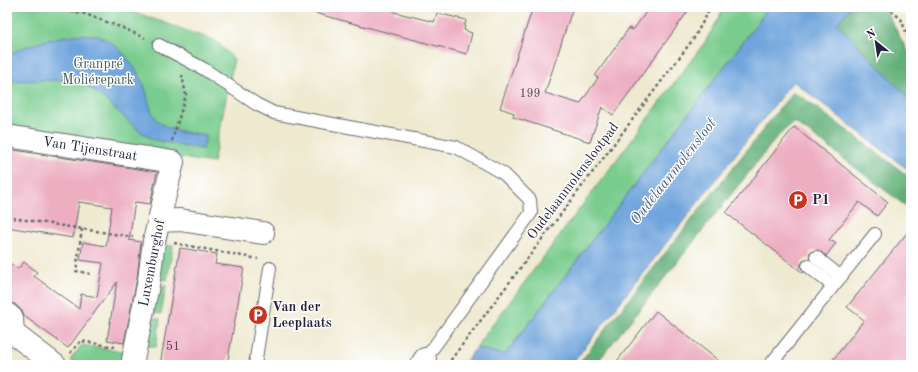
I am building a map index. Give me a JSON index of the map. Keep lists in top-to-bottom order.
{
  "streets": {
    "street": ["Van Tijenstraat", "Luxemburghof"],
    "path": ["Oudelaanmolenslootpad"]
  },
  "crossings": [
    ["Van Tijenstraat", "Luxemburghof"]
  ],
  "water": ["Oudelaanmolensloot"],
  "parks": ["Granpré Moliérepark"],
  "places": {
    "parking": ["P1", "Van der Leeplaats"]
  },
  "house_numbers": ["199", "51"],
  "north": "top left"
}
